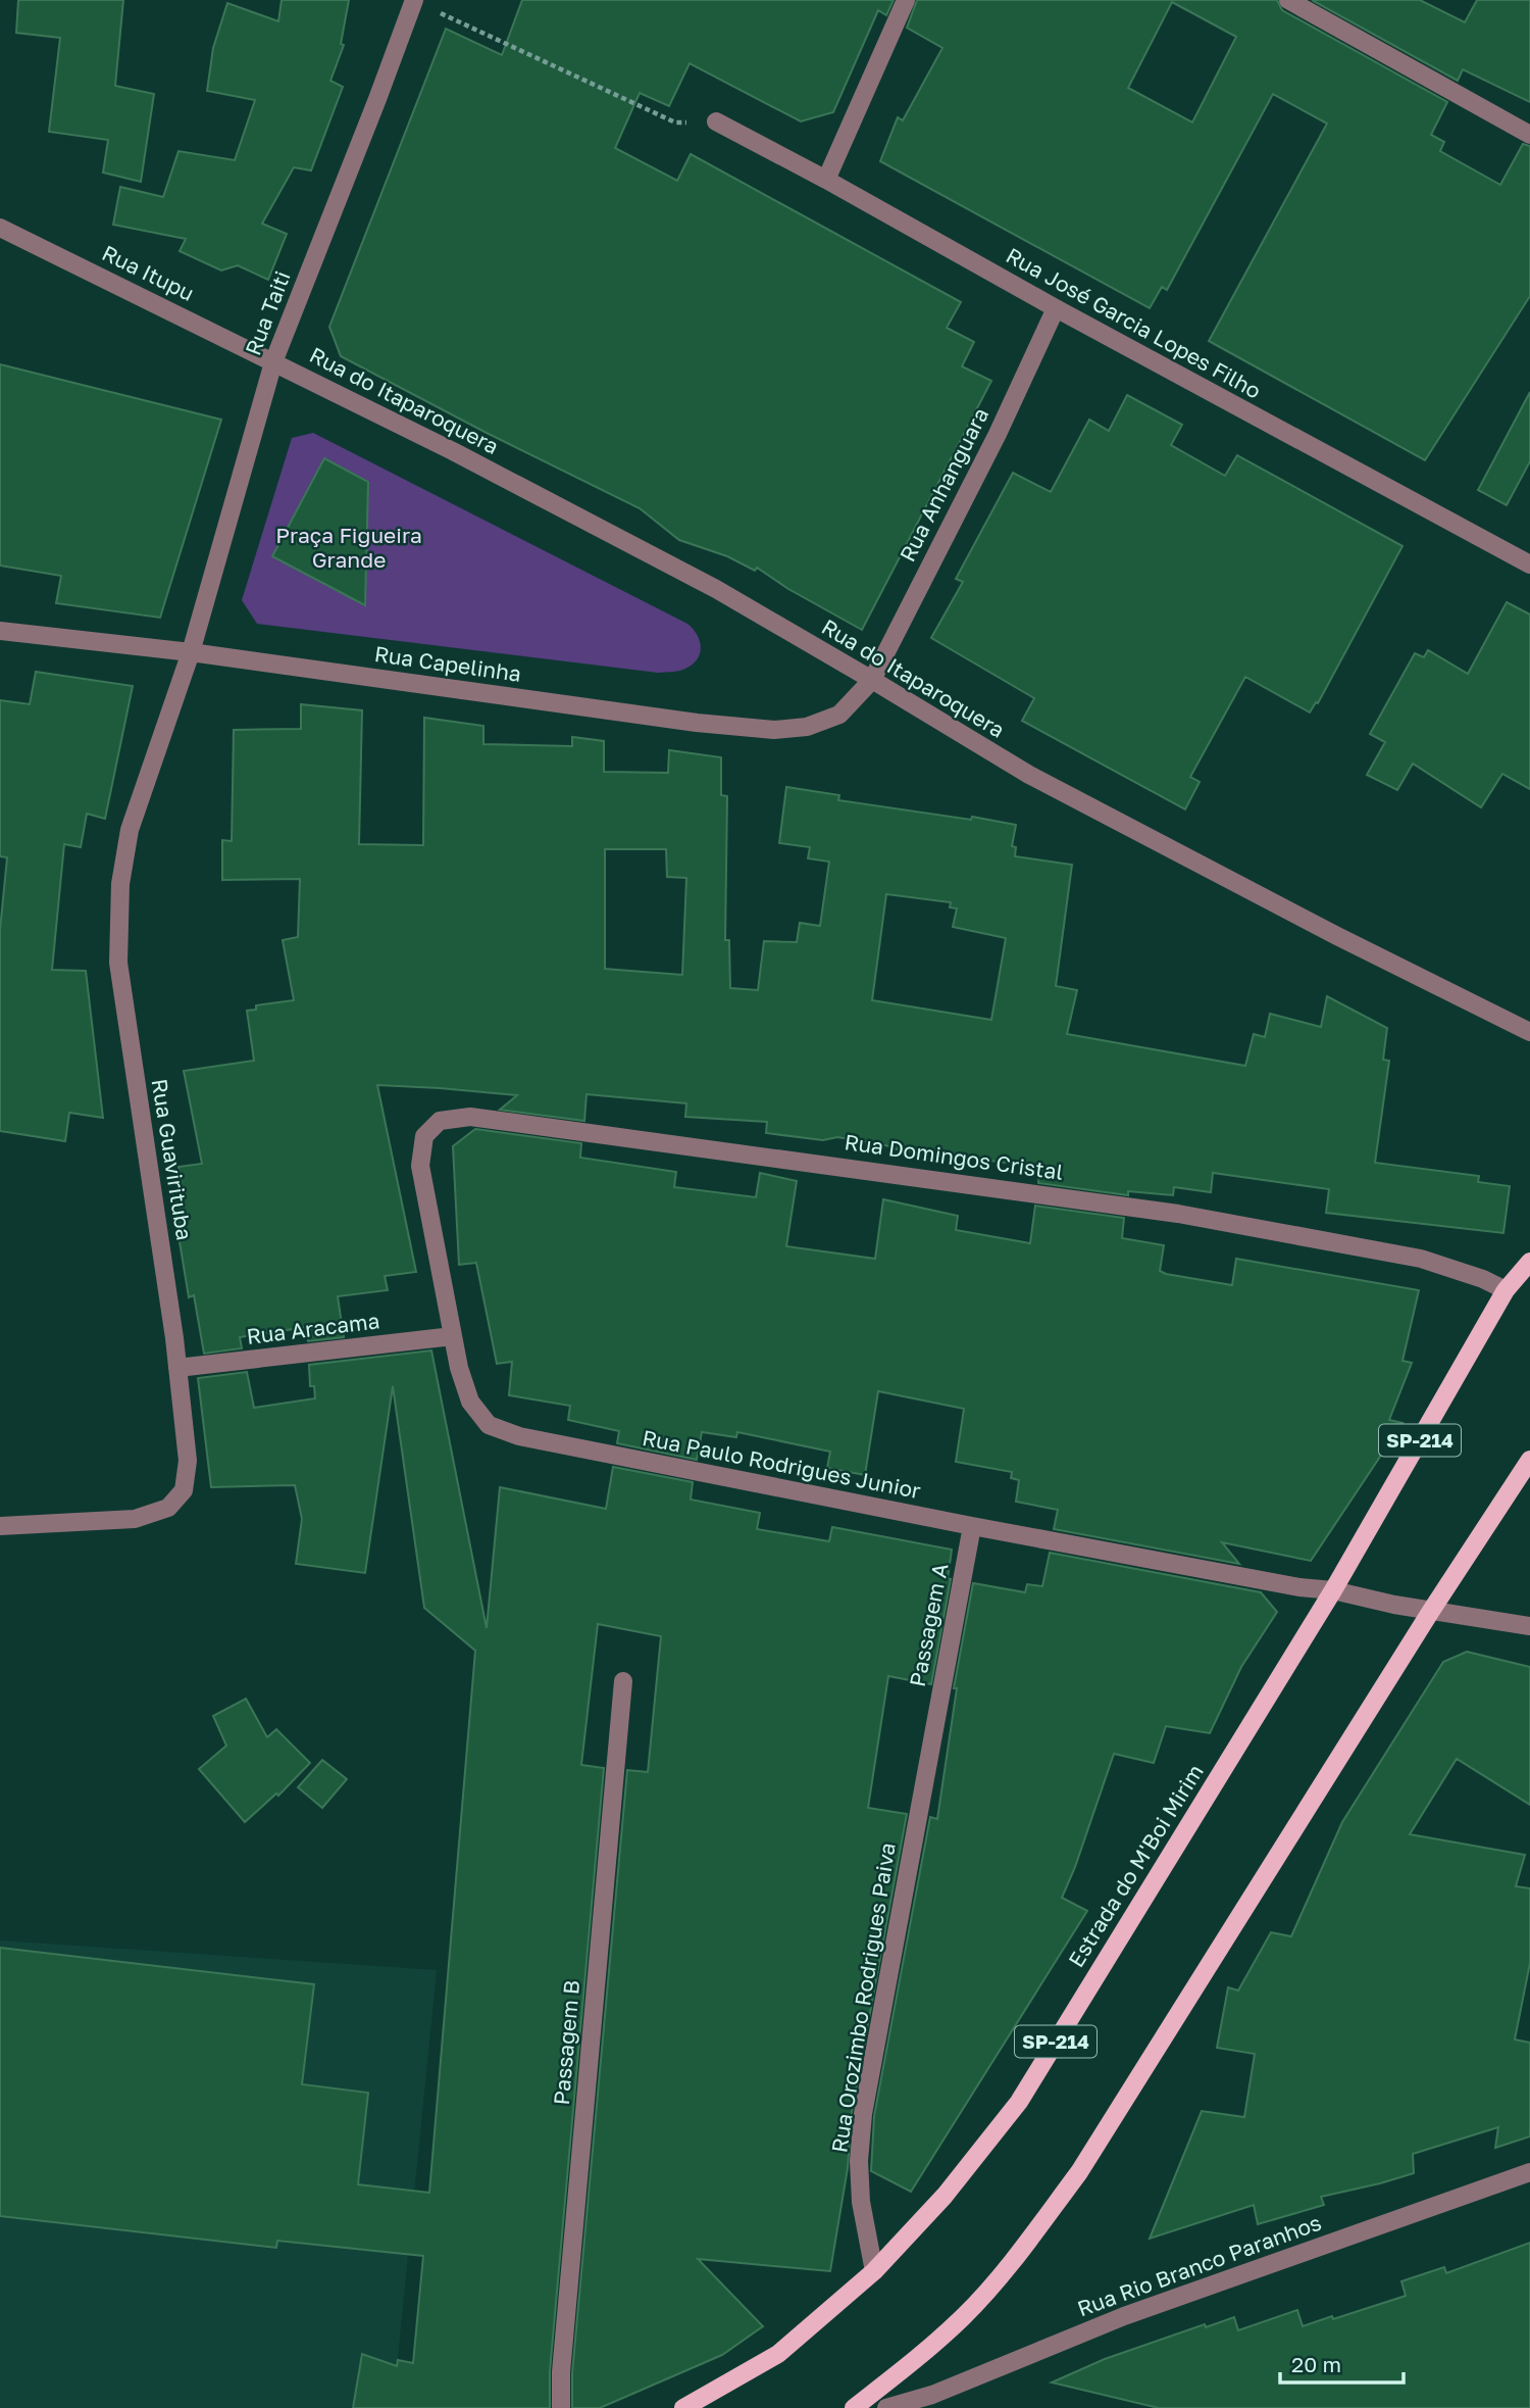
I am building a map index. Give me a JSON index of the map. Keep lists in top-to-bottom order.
{
  "streets": {
    "main road": ["SP-214", "Estrada do M'Boi Mirim"],
    "street": [
      "Rua Itupu",
      "Rua Taiti",
      "Rua José Garcia Lopes Filho",
      "Rua do Itaparoquera",
      "Rua Anhanguara",
      "Rua Capelinha",
      "Rua Domingos Cristal",
      "Rua Guavirituba",
      "Rua Aracama",
      "Rua Paulo Rodrigues Junior",
      "Passagem A",
      "Rua Orozimbo Rodrigues Paiva",
      "Passagem B",
      "Rua Rio Branco Paranhos"
    ]
  },
  "crossings": [
    ["Rua Itupu", "Rua Taiti"],
    ["Rua Itupu", "Rua do Itaparoquera"],
    ["Rua Taiti", "Rua do Itaparoquera"],
    ["Rua Taiti", "Rua Capelinha"],
    ["Rua Taiti", "Rua Guavirituba"],
    ["Rua José Garcia Lopes Filho", "Rua Anhanguara"],
    ["Rua do Itaparoquera", "Rua Anhanguara"],
    ["Rua do Itaparoquera", "Rua Capelinha"],
    ["Rua Anhanguara", "Rua Capelinha"],
    ["Rua Capelinha", "Rua Guavirituba"],
    ["Rua Domingos Cristal", "Rua Paulo Rodrigues Junior"],
    ["Rua Domingos Cristal", "Estrada do M'Boi Mirim"],
    ["Rua Guavirituba", "Rua Aracama"],
    ["Rua Aracama", "Rua Paulo Rodrigues Junior"],
    ["Rua Paulo Rodrigues Junior", "Passagem A"],
    ["Rua Paulo Rodrigues Junior", "Estrada do M'Boi Mirim"],
    ["Passagem A", "Rua Orozimbo Rodrigues Paiva"],
    ["Estrada do M'Boi Mirim", "Rua Orozimbo Rodrigues Paiva"]
  ],
  "parks": ["Praça Figueira Grande"],
  "scale_bar": "20 m"
}
